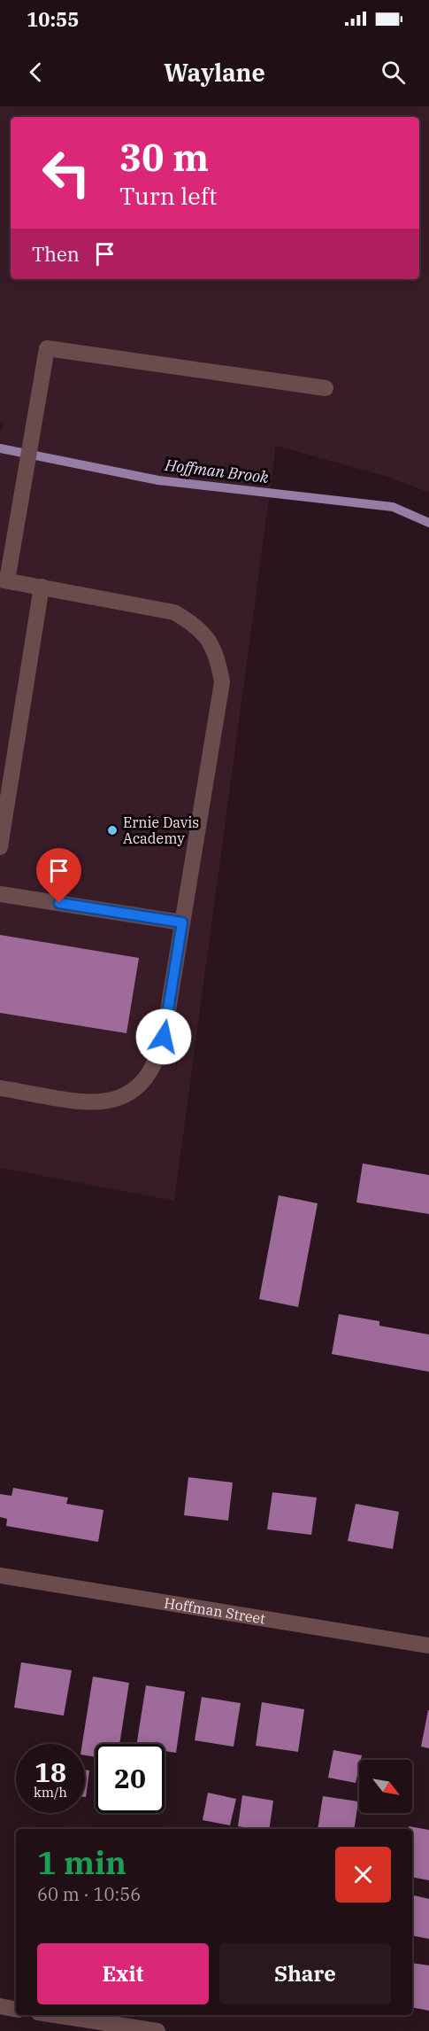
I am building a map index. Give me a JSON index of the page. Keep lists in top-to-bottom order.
{
  "streets": {
    "street": ["Hoffman Street"]
  },
  "water": ["Hoffman Brook"],
  "places": ["Ernie Davis Academy"],
  "north": "bottom right",
  "page": {
    "status": "10:55",
    "header": "Waylane",
    "turn": ["30 m", "Turn left"],
    "then": "Then",
    "speed": "18 km/h",
    "limit": "20",
    "heading": ["1 min", "60 m · 10:56"],
    "buttons": ["Exit", "Share"]
  }
}
